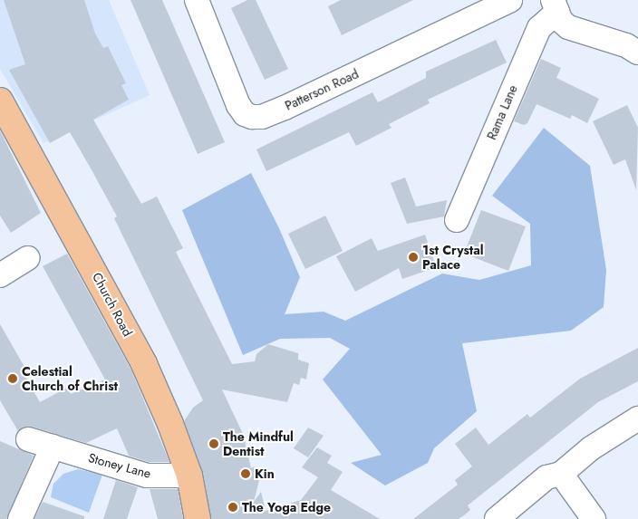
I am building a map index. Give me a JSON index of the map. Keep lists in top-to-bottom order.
{
  "streets": {
    "main road": ["Church Road"],
    "street": ["Patterson Road", "Rama Lane", "Stoney Lane"]
  },
  "crossings": [
    ["Church Road", "Stoney Lane"]
  ],
  "places": [
    "1st Crystal Palace",
    "Celestial Church of Christ",
    "The Mindful Dentist",
    "Kin",
    "The Yoga Edge"
  ]
}
